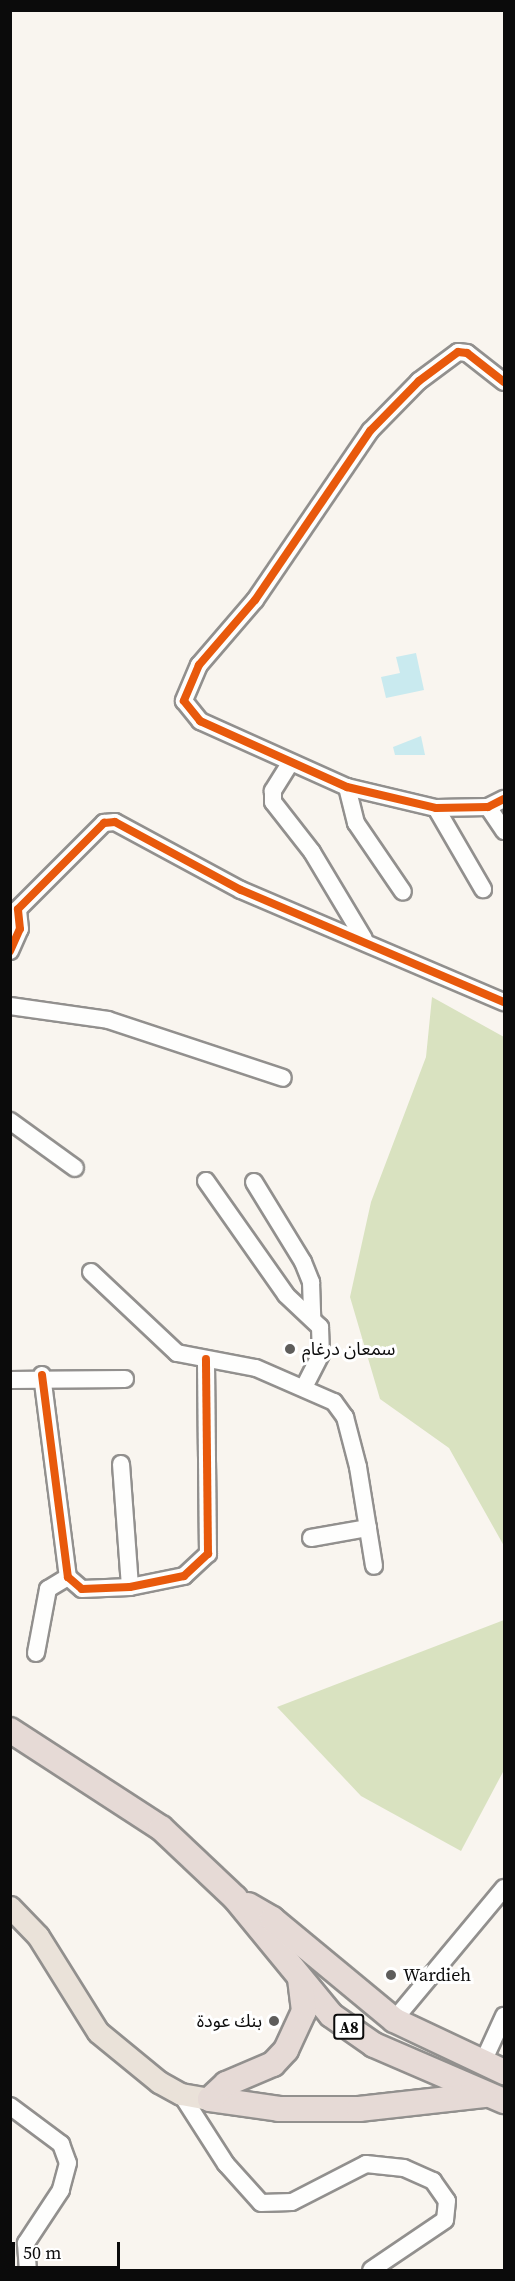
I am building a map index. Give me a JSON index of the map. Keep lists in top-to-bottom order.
{
  "streets": {
    "highway": ["A8"]
  },
  "places": ["سمعان درغام", "Wardieh", "بنك عودة"],
  "scale_bar": "50 m"
}
